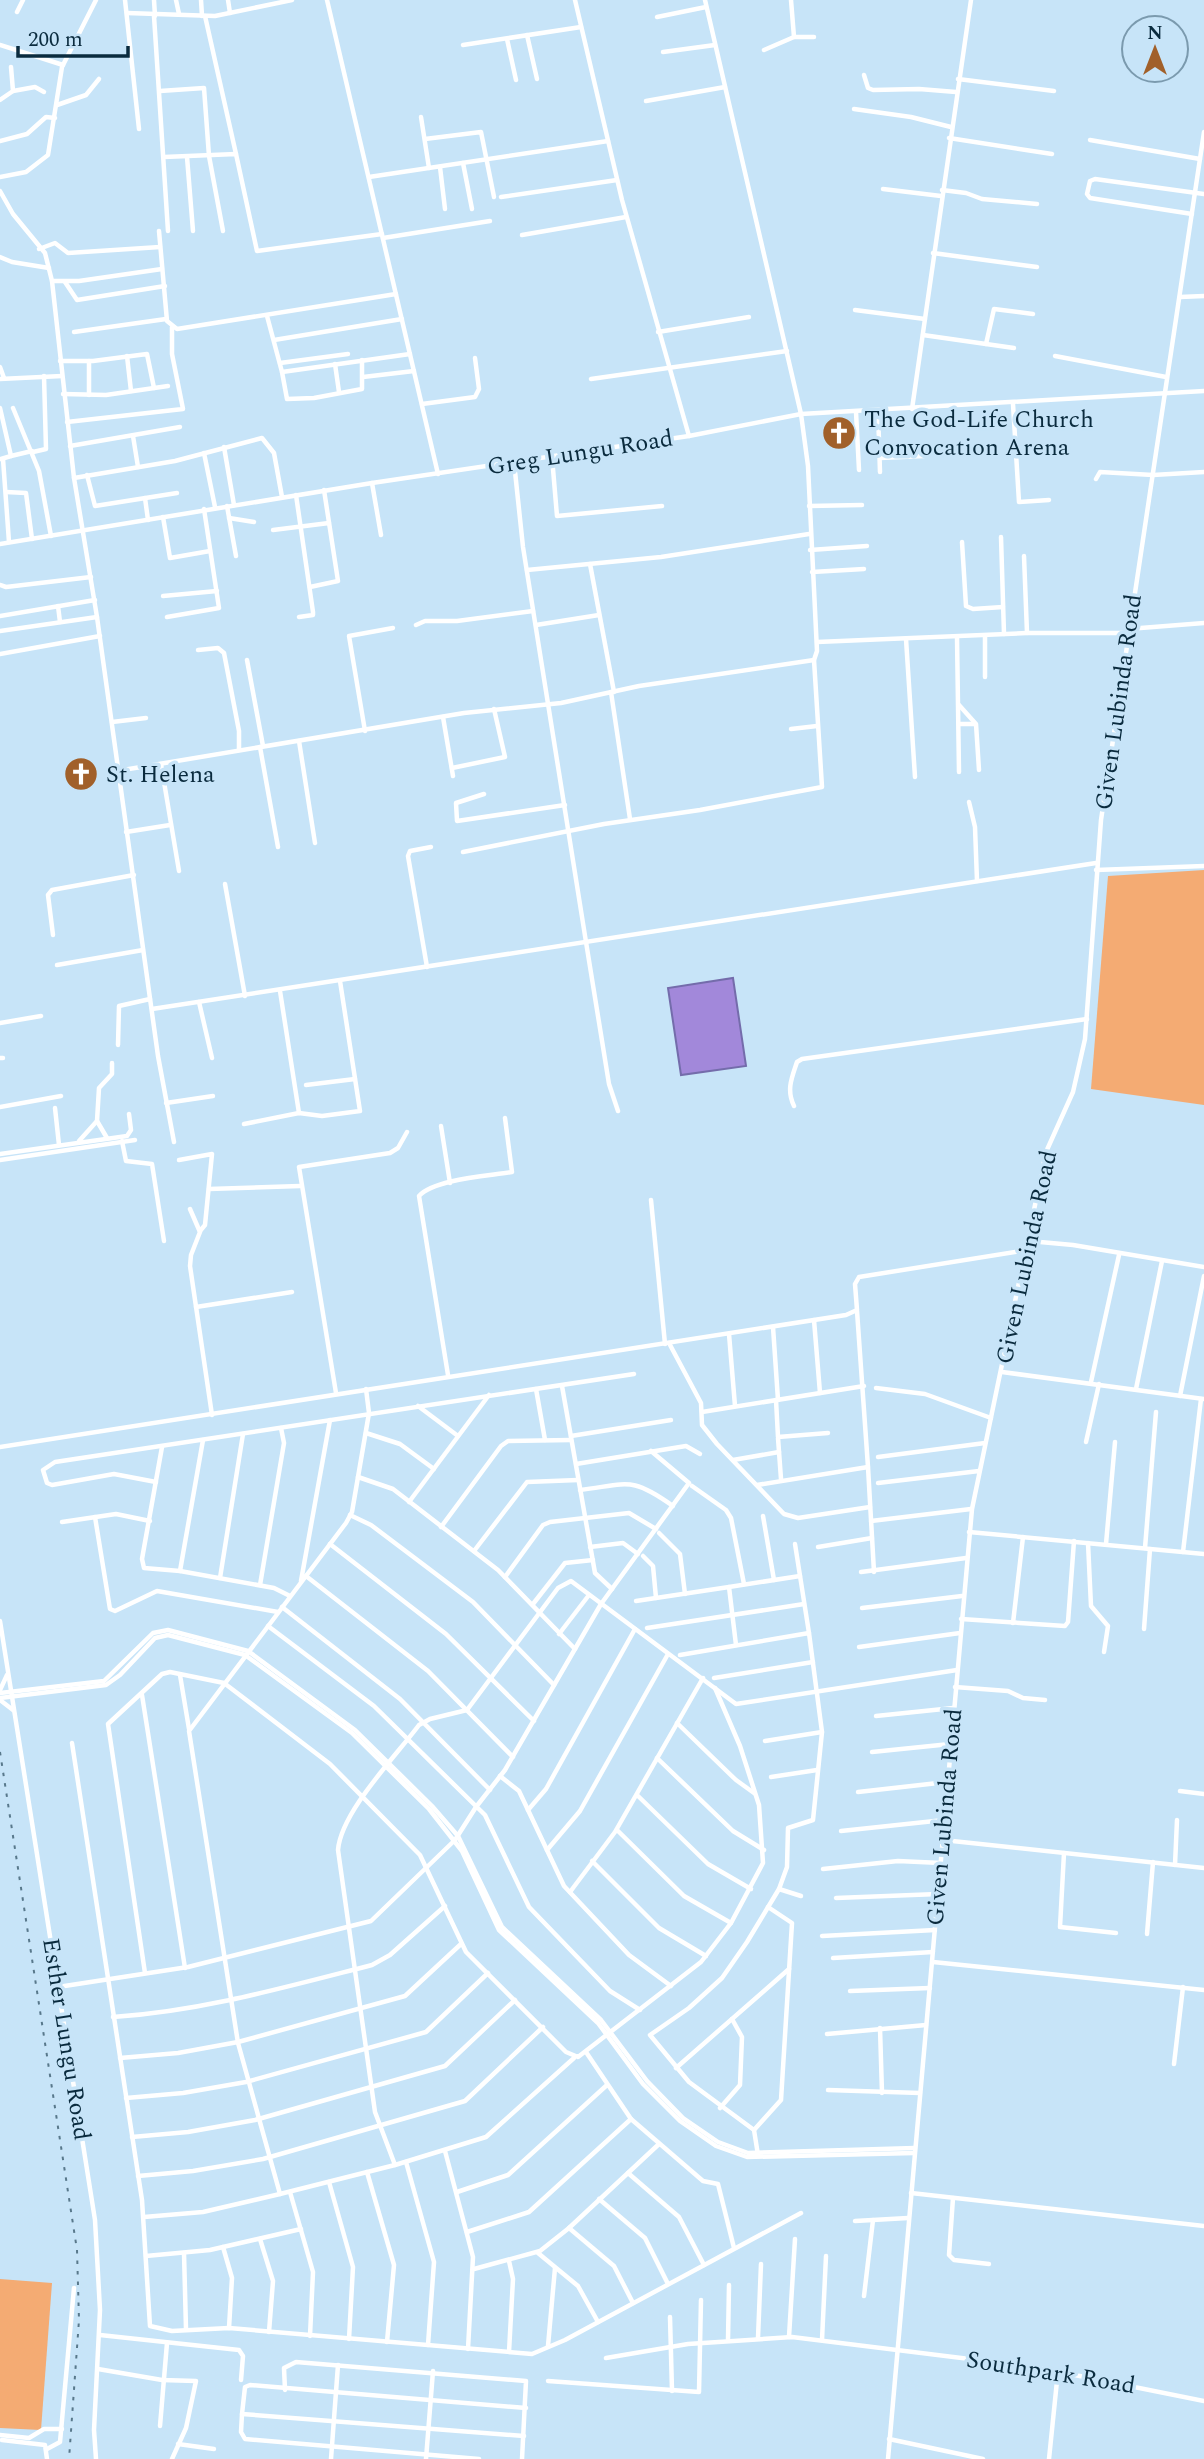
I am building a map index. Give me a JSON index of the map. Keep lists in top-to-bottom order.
{
  "streets": {
    "street": [
      "Greg Lungu Road",
      "Given Lubinda Road",
      "Esther Lungu Road",
      "Southpark Road"
    ]
  },
  "crossings": [
    ["Greg Lungu Road", "Given Lubinda Road"],
    ["Given Lubinda Road", "Southpark Road"]
  ],
  "places": {
    "church": ["The God-Life Church Convocation Arena", "St. Helena"]
  },
  "scale_bar": "200 m",
  "north": "top"
}
